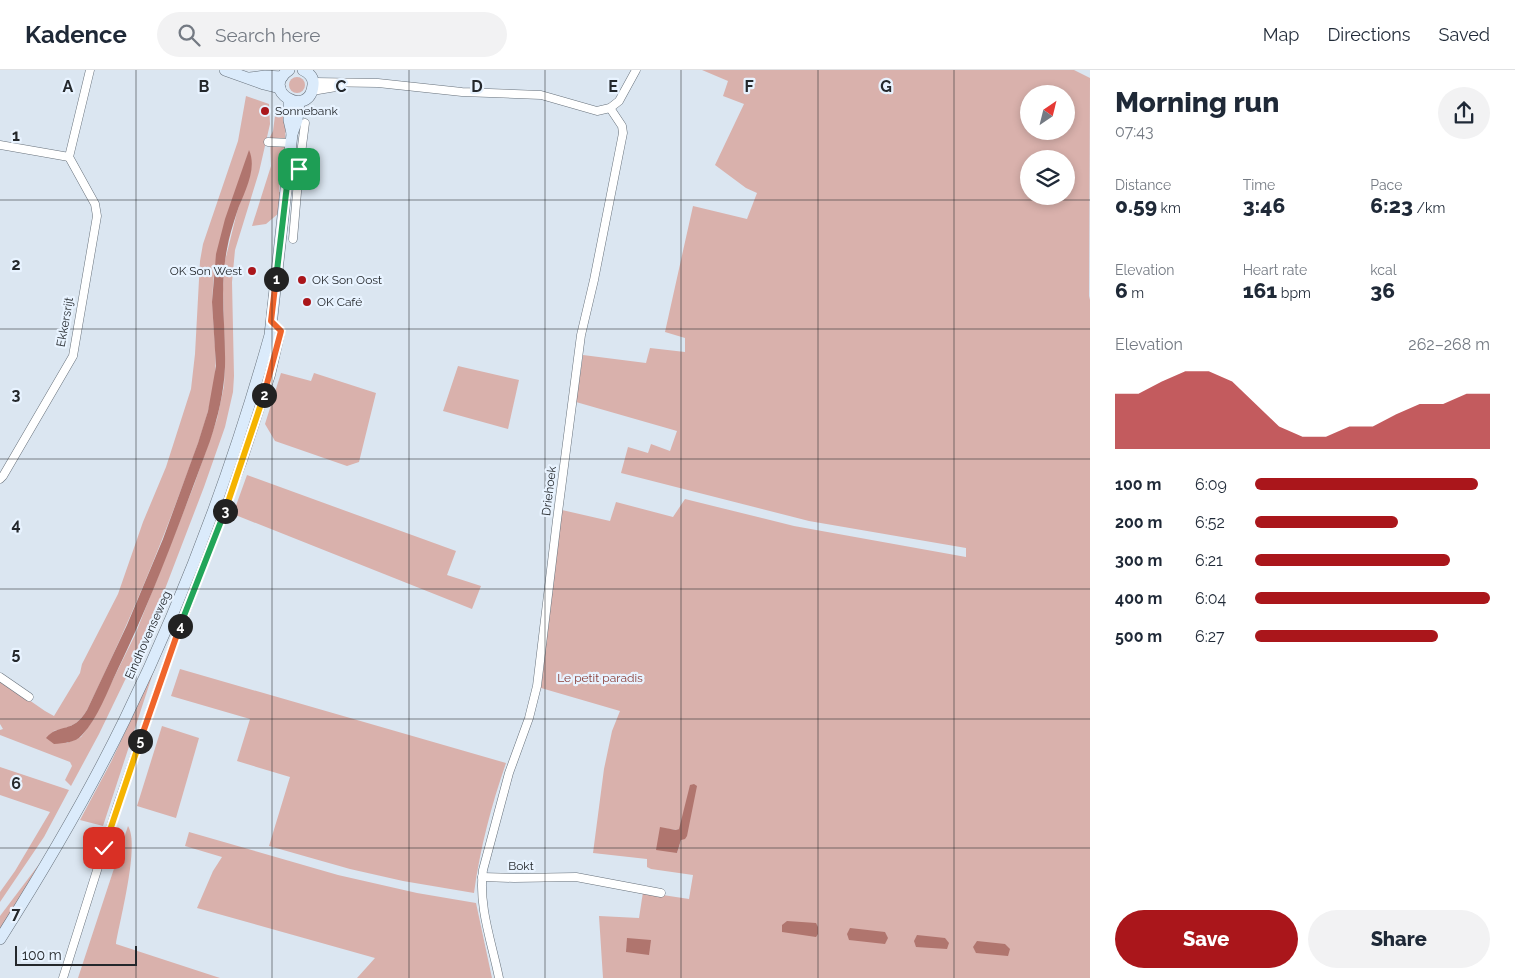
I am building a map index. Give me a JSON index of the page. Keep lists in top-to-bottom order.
{
  "streets": {
    "main road": ["Eindhovenseweg"],
    "street": ["Ekkersrijt", "Driehoek", "Bokt"]
  },
  "crossings": [
    ["Driehoek", "Bokt"]
  ],
  "parks": ["Le petit paradis"],
  "places": [
    "Sonnebank",
    "OK Son West",
    "OK Son Oost",
    "OK Café"
  ],
  "scale_bar": "100 m",
  "north": "top right",
  "page": {
    "header": "Kadence",
    "search": "Search here",
    "nav": ["Map", "Directions", "Saved"],
    "heading": ["Morning run", "07:43"],
    "stats": [
      ["Distance", "0.59 km"],
      ["Time", "3:46"],
      ["Pace", "6:23 /km"],
      ["Elevation", "6 m"],
      ["Heart rate", "161 bpm"],
      ["kcal", "36"]
    ],
    "pins": [
      "1",
      "2",
      "3",
      "4",
      "5"
    ],
    "chart": ["Elevation", "262–268 m"],
    "list": [
      {
        "name": "100 m",
        "note": "6:09"
      },
      {
        "name": "200 m",
        "note": "6:52"
      },
      {
        "name": "300 m",
        "note": "6:21"
      },
      {
        "name": "400 m",
        "note": "6:04"
      },
      {
        "name": "500 m",
        "note": "6:27"
      }
    ],
    "buttons": ["Save", "Share"],
    "scale": "100 m"
  },
  "grid": {
    "columns": [
      "A",
      "B",
      "C",
      "D",
      "E",
      "F",
      "G"
    ],
    "rows": [
      "1",
      "2",
      "3",
      "4",
      "5",
      "6",
      "7"
    ]
  }
}
